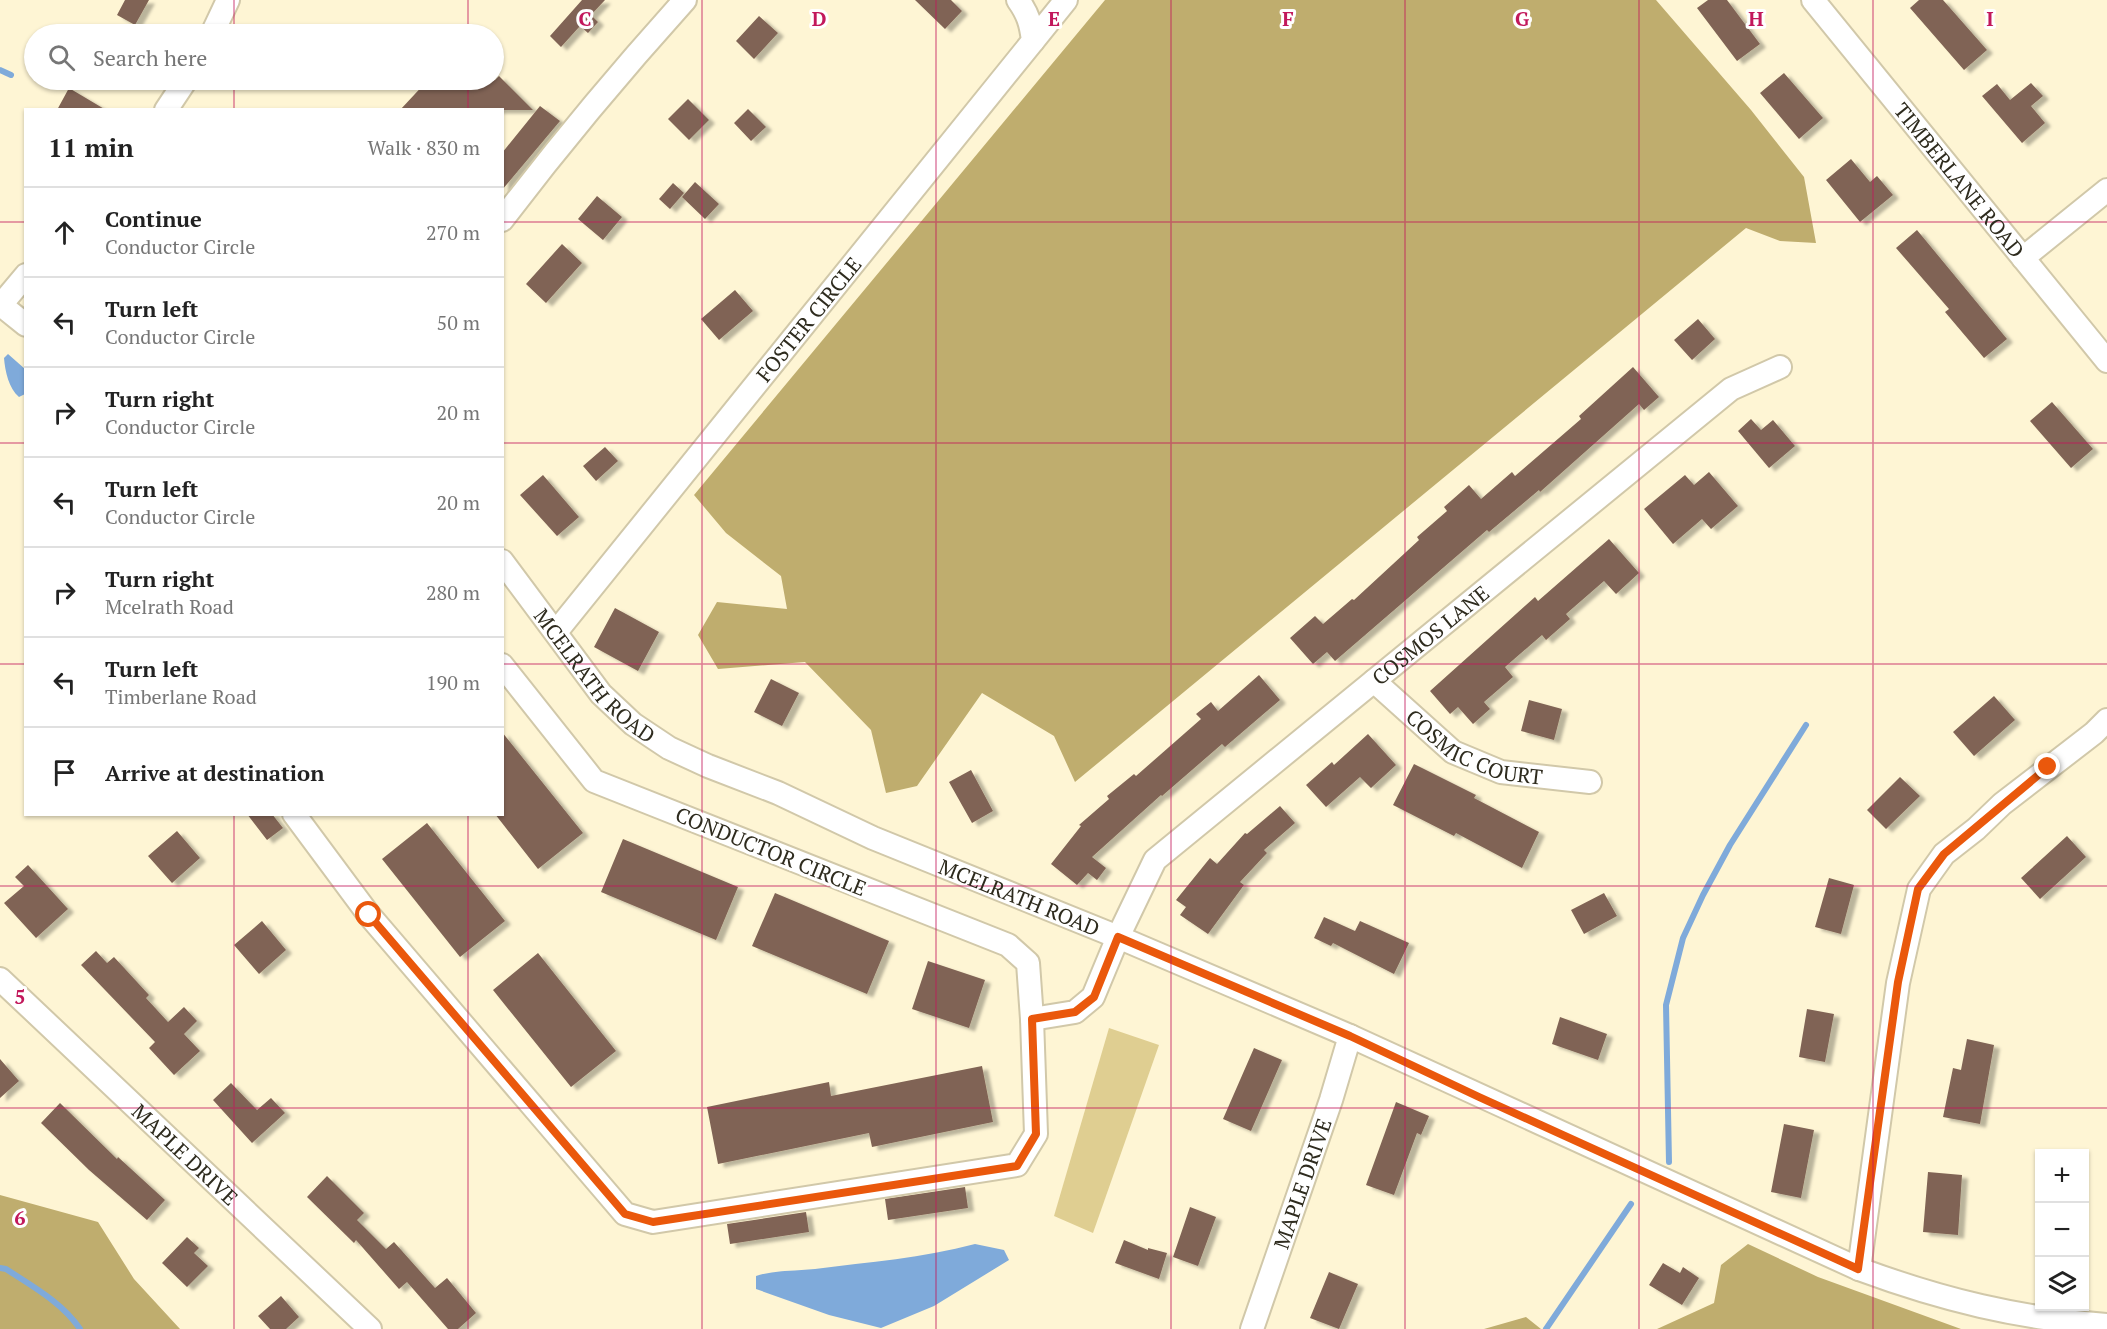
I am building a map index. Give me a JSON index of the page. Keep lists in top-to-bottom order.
{
  "streets": {
    "street": [
      "TIMBERLANE ROAD",
      "FOSTER CIRCLE",
      "COSMOS LANE",
      "MCELRATH ROAD",
      "COSMIC COURT",
      "CONDUCTOR CIRCLE",
      "MAPLE DRIVE"
    ]
  },
  "crossings": [
    ["FOSTER CIRCLE", "MCELRATH ROAD"],
    ["COSMOS LANE", "MCELRATH ROAD"],
    ["COSMOS LANE", "COSMIC COURT"],
    ["MCELRATH ROAD", "MAPLE DRIVE"]
  ],
  "page": {
    "search": "Search here",
    "heading": ["11 min", "Walk · 830 m"],
    "list": [
      ["Continue", "Conductor Circle", "270 m"],
      ["Turn left", "Conductor Circle", "50 m"],
      ["Turn right", "Conductor Circle", "20 m"],
      ["Turn left", "Conductor Circle", "20 m"],
      ["Turn right", "Mcelrath Road", "280 m"],
      ["Turn left", "Timberlane Road", "190 m"],
      "Arrive at destination"
    ],
    "map_buttons": ["+", "−"]
  },
  "grid": {
    "columns": [
      "C",
      "D",
      "E",
      "F",
      "G",
      "H",
      "I"
    ],
    "rows": ["5", "6"]
  }
}
